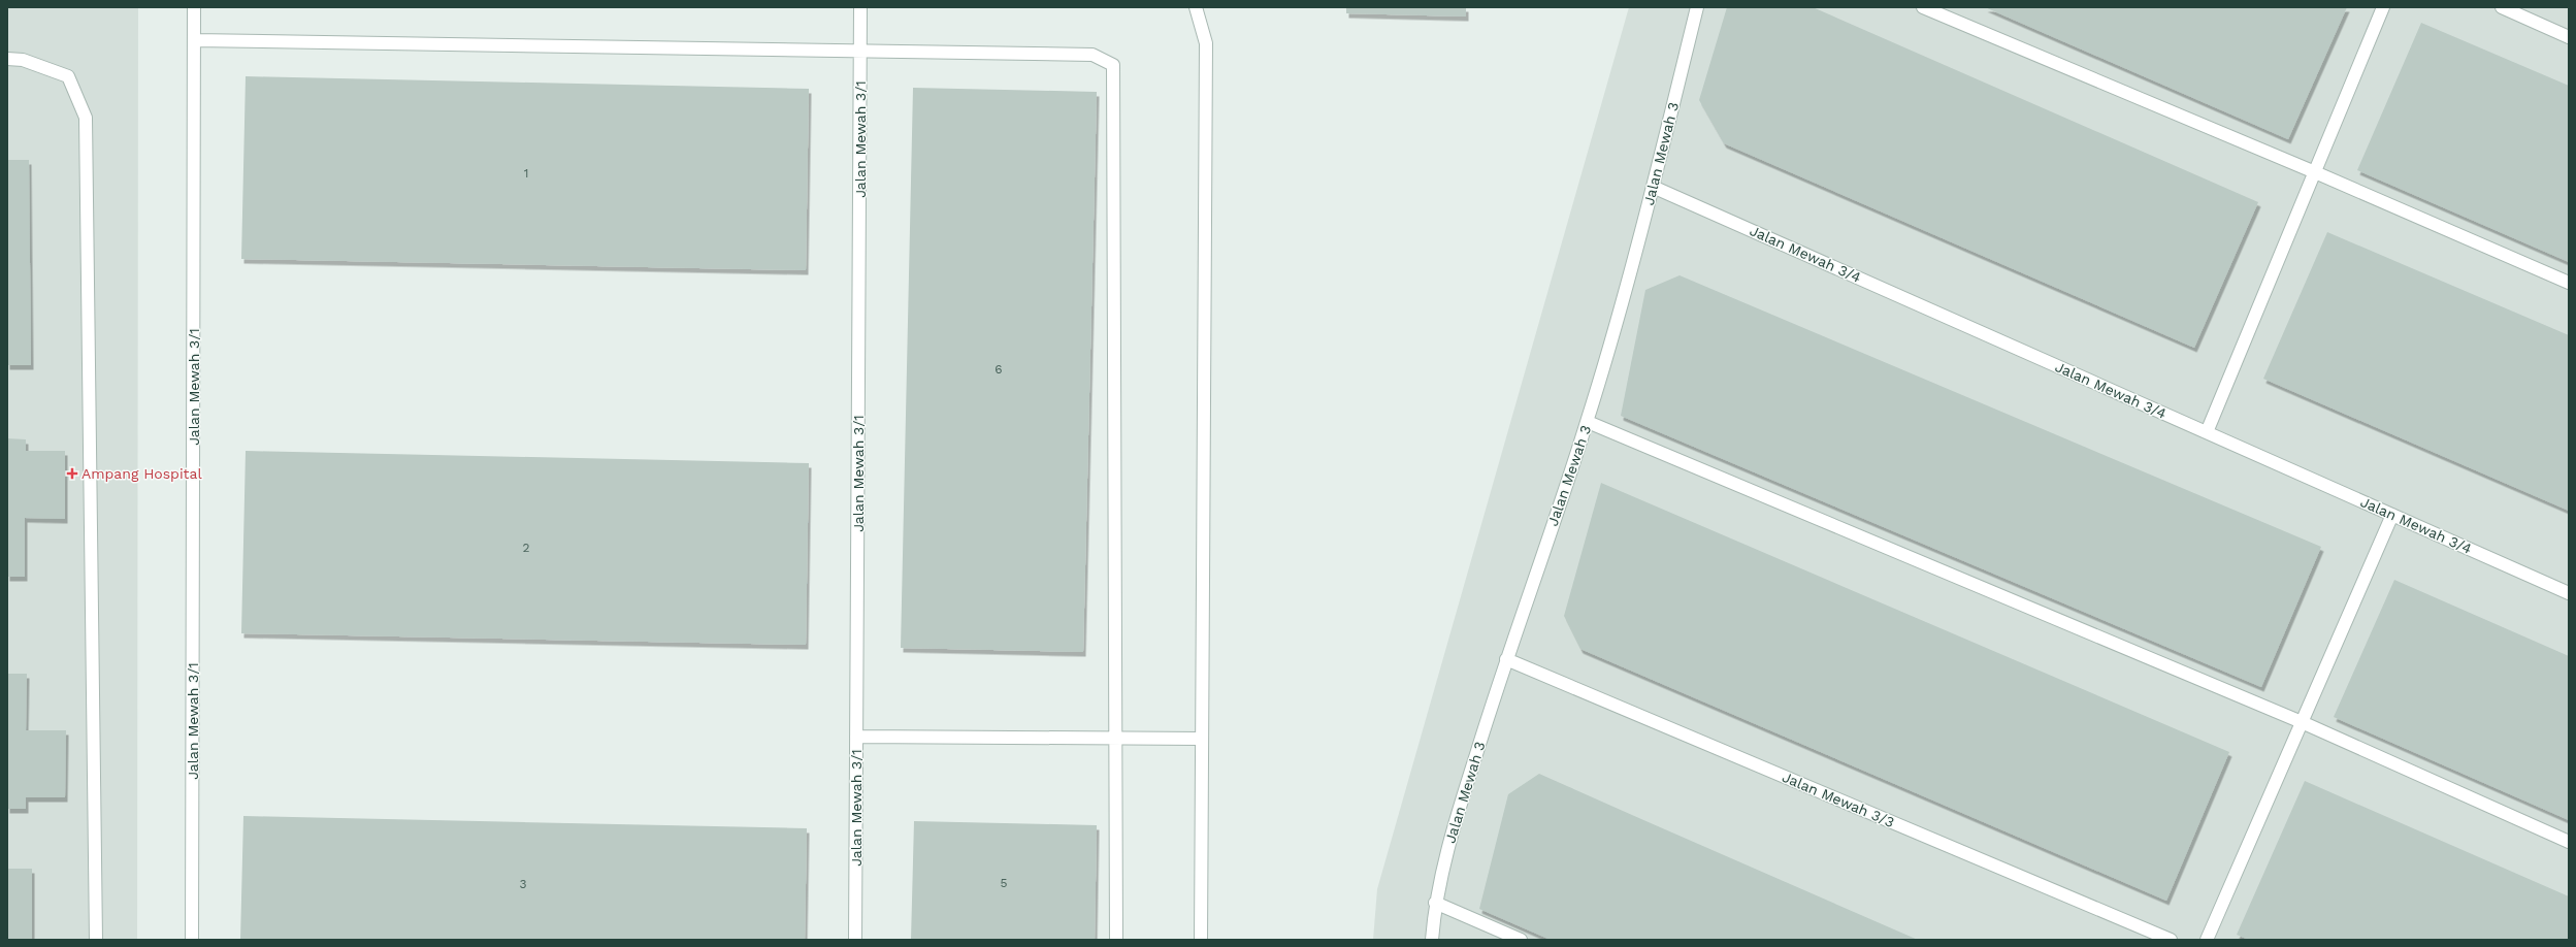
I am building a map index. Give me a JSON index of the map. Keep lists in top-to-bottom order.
{
  "streets": {
    "street": [
      "Jalan Mewah 3/1",
      "Jalan Mewah 3",
      "Jalan Mewah 3/4",
      "Jalan Mewah 3/3"
    ]
  },
  "crossings": [
    ["Jalan Mewah 3", "Jalan Mewah 3/4"],
    ["Jalan Mewah 3", "Jalan Mewah 3/3"]
  ],
  "places": {
    "health": ["Ampang Hospital"]
  },
  "house_numbers": [
    "1",
    "6",
    "2",
    "5",
    "3"
  ]
}
